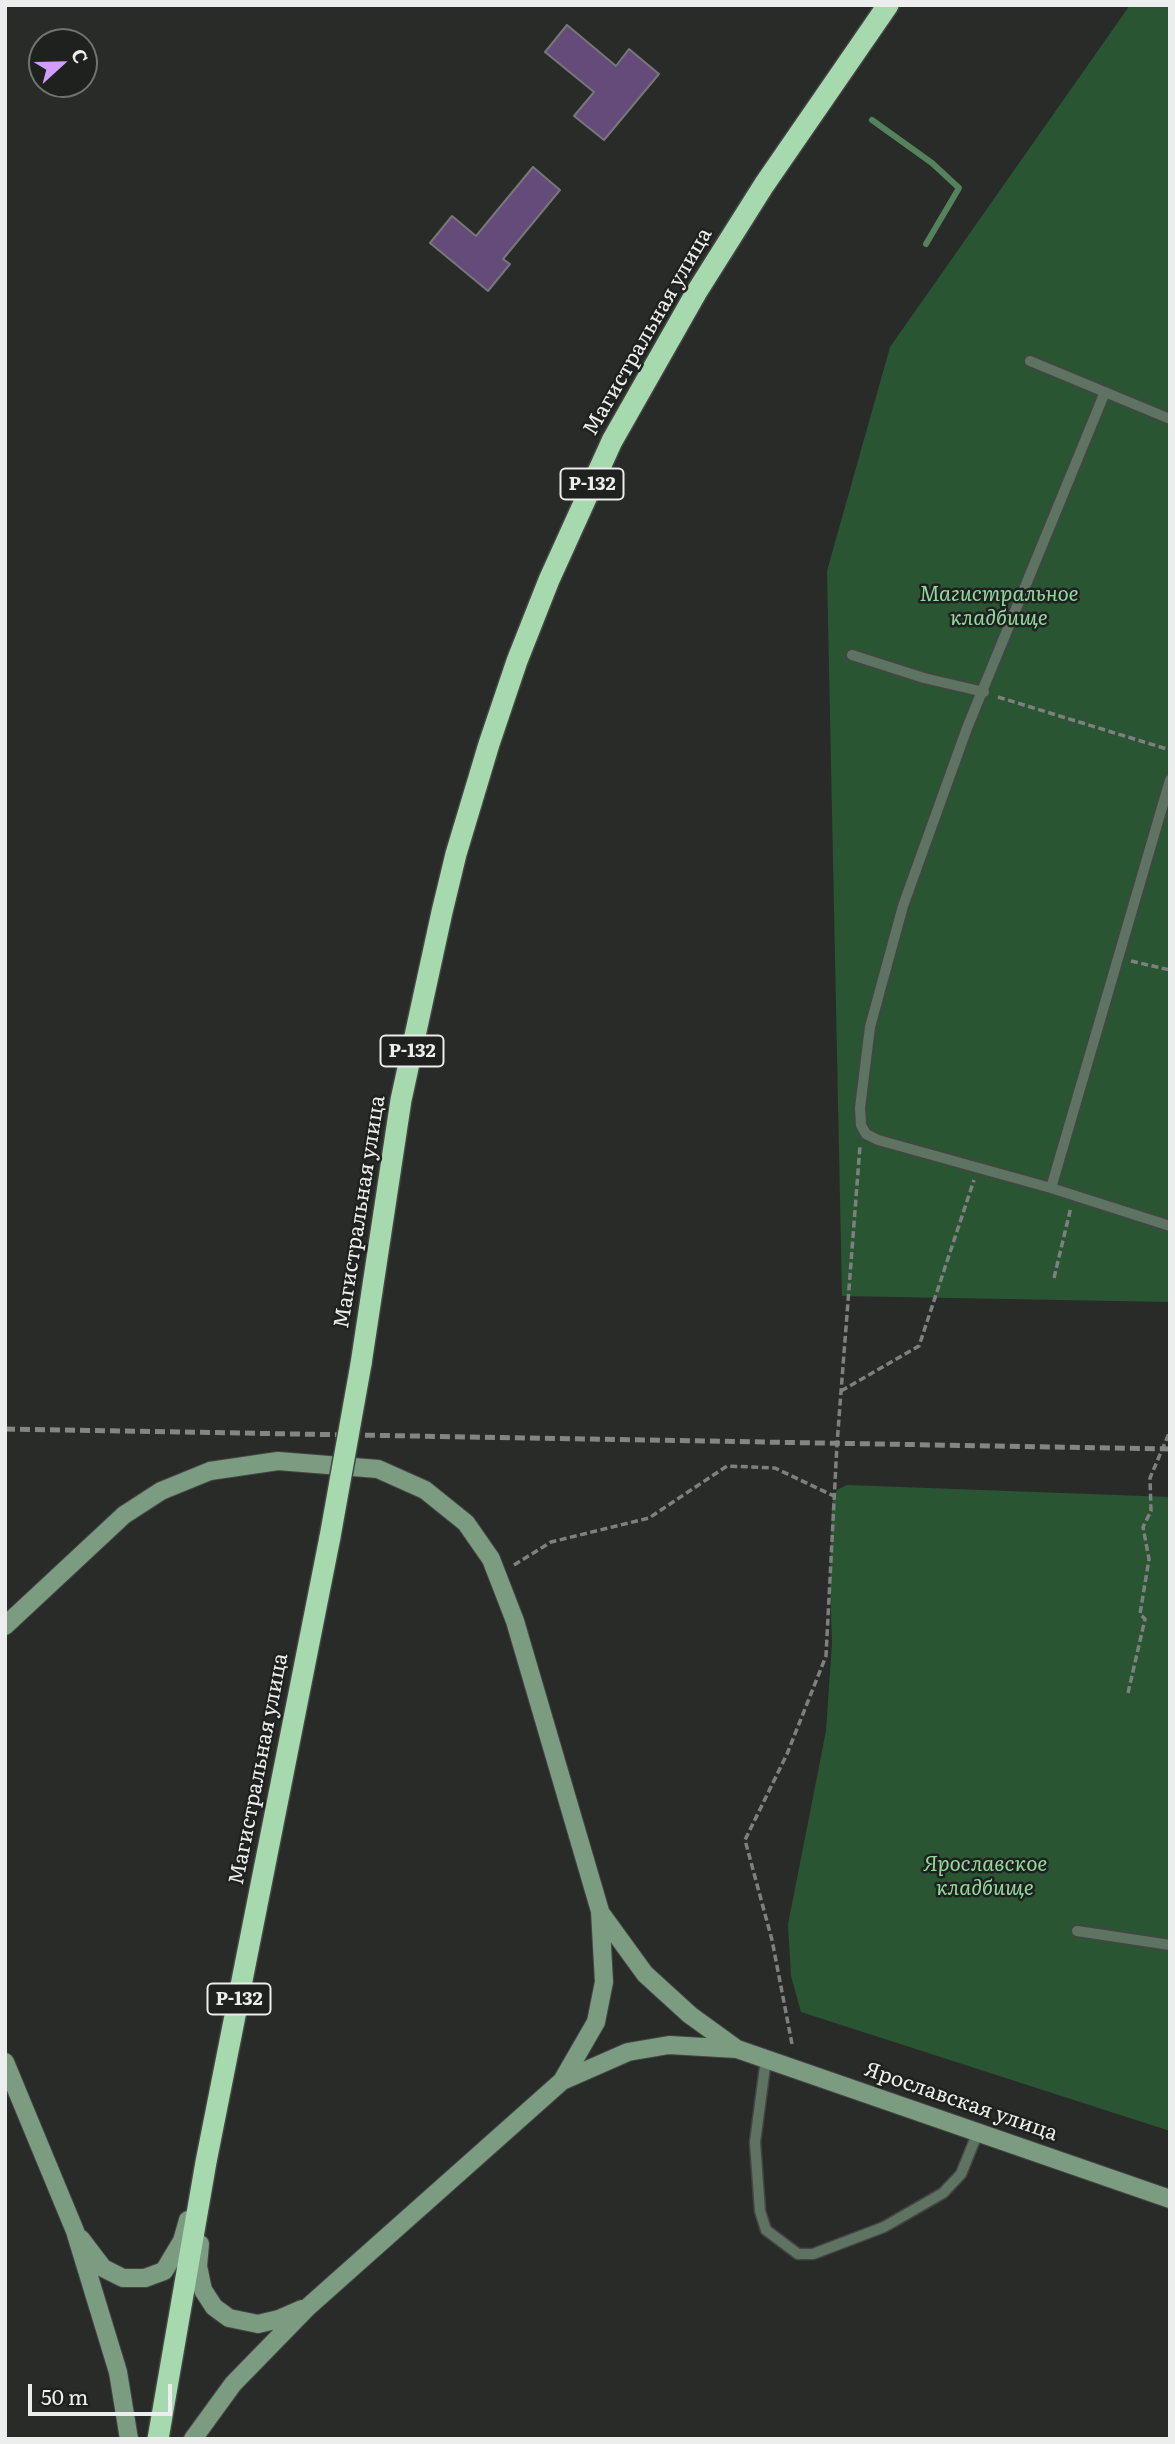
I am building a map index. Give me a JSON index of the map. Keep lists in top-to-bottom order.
{
  "streets": {
    "highway": ["Магистральная улица", "Р-132"],
    "main road": ["Ярославская улица"]
  },
  "parks": ["Магистральное кладбище", "Ярославское кладбище"],
  "scale_bar": "50 m",
  "north": "right"
}
